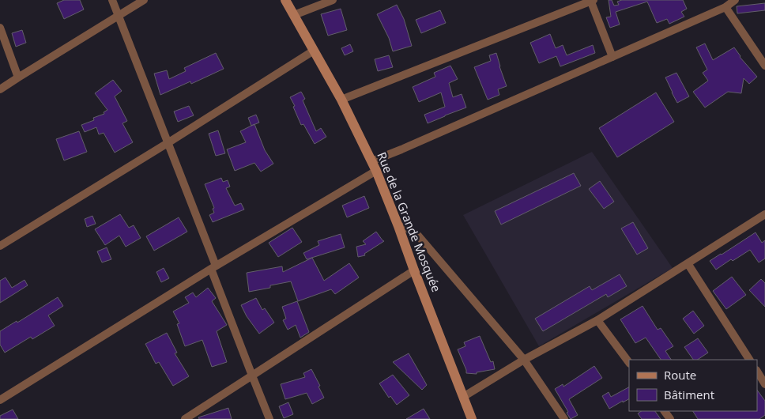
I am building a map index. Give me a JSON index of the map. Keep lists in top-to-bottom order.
{
  "streets": {
    "street": ["Rue de la Grande Mosquée"]
  },
  "legend": ["Route", "Bâtiment"]
}
